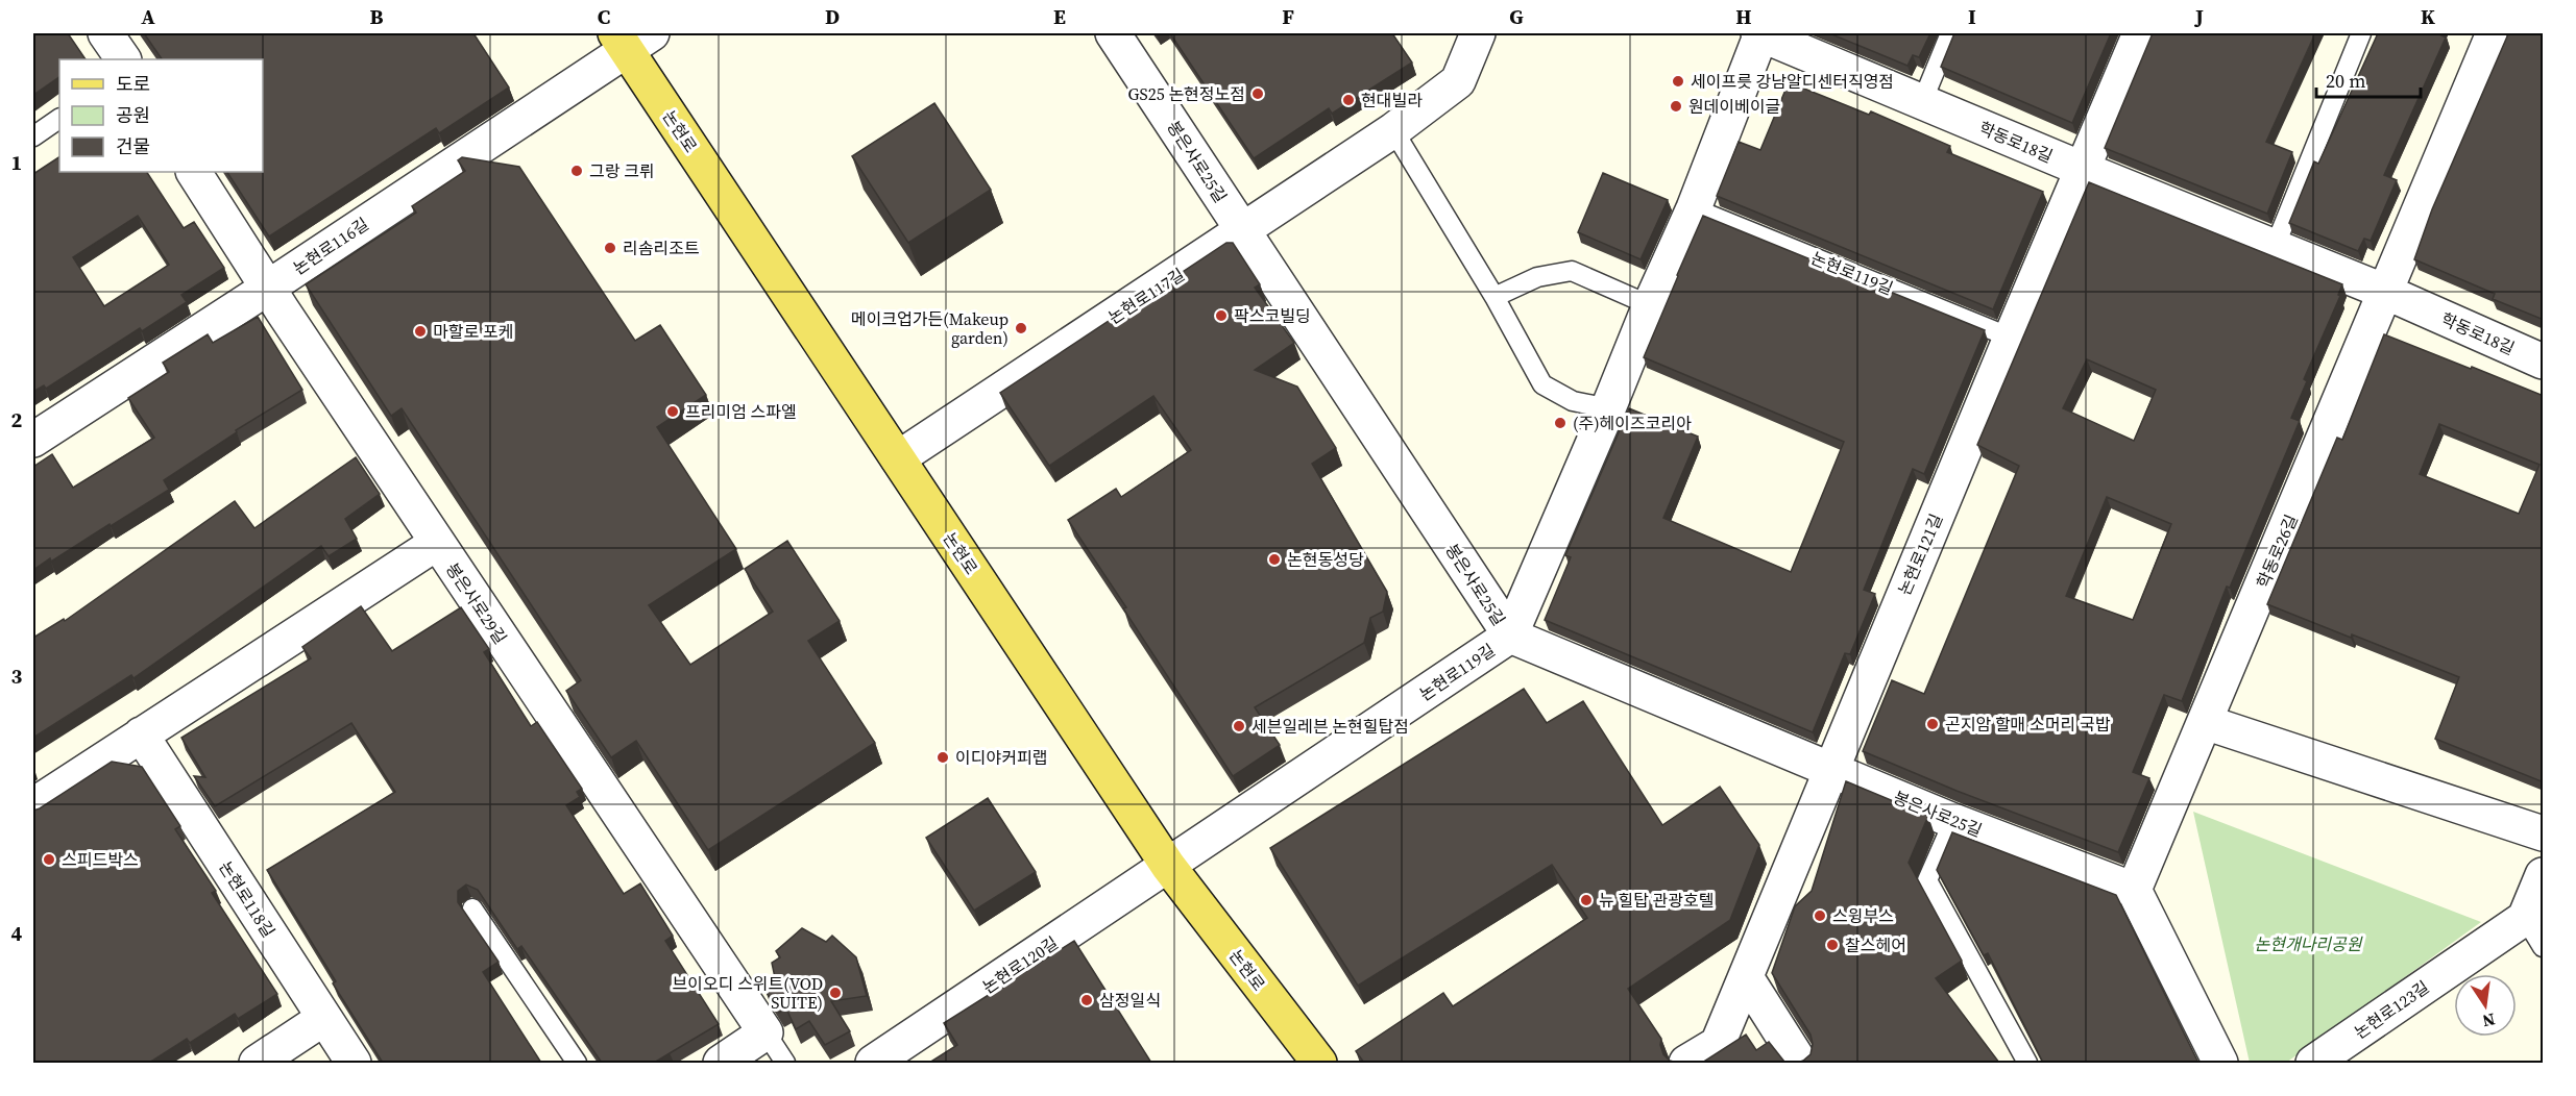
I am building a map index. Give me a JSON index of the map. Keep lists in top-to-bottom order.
{
  "streets": {
    "main road": ["논현로"],
    "street": [
      "학동로18길",
      "봉은사로25길",
      "논현로116길",
      "논현로119길",
      "논현로117길",
      "학동로26길",
      "논현로121길",
      "봉은사로29길",
      "논현로118길",
      "논현로120길",
      "논현로123길"
    ]
  },
  "crossings": [
    ["논현로", "논현로116길"],
    ["논현로", "논현로119길"],
    ["논현로", "논현로117길"],
    ["논현로", "논현로120길"],
    ["학동로18길", "논현로119길"],
    ["학동로18길", "학동로26길"],
    ["학동로18길", "논현로121길"],
    ["봉은사로25길", "논현로119길"],
    ["봉은사로25길", "논현로117길"],
    ["봉은사로25길", "학동로26길"],
    ["봉은사로25길", "논현로121길"],
    ["논현로116길", "봉은사로29길"],
    ["논현로119길", "논현로121길"],
    ["논현로119길", "논현로120길"]
  ],
  "parks": ["논현개나리공원"],
  "places": [
    "세이프릇 강남알디센터직영점",
    "GS25 논현정노점",
    "현대빌라",
    "원데이베이글",
    "그랑 크뤼",
    "리솜리조트",
    "팍스코빌딩",
    "메이크업가든(Makeup garden)",
    "마할로 포케",
    "프리미엄 스파엘",
    "(주)헤이즈코리아",
    "논현동성당",
    "곤지암 할매 소머리 국밥",
    "세븐일레븐 논현힐탑점",
    "이디야커피랩",
    "스피드박스",
    "뉴 힐탑 관광호텔",
    "스윙부스",
    "찰스헤어",
    "브이오디 스위트(VOD SUITE)",
    "삼정일식"
  ],
  "legend": ["도로", "공원", "건물"],
  "scale_bar": "20 m",
  "north": "bottom",
  "grid": {
    "columns": [
      "A",
      "B",
      "C",
      "D",
      "E",
      "F",
      "G",
      "H",
      "I",
      "J",
      "K"
    ],
    "rows": [
      "1",
      "2",
      "3",
      "4"
    ]
  }
}
